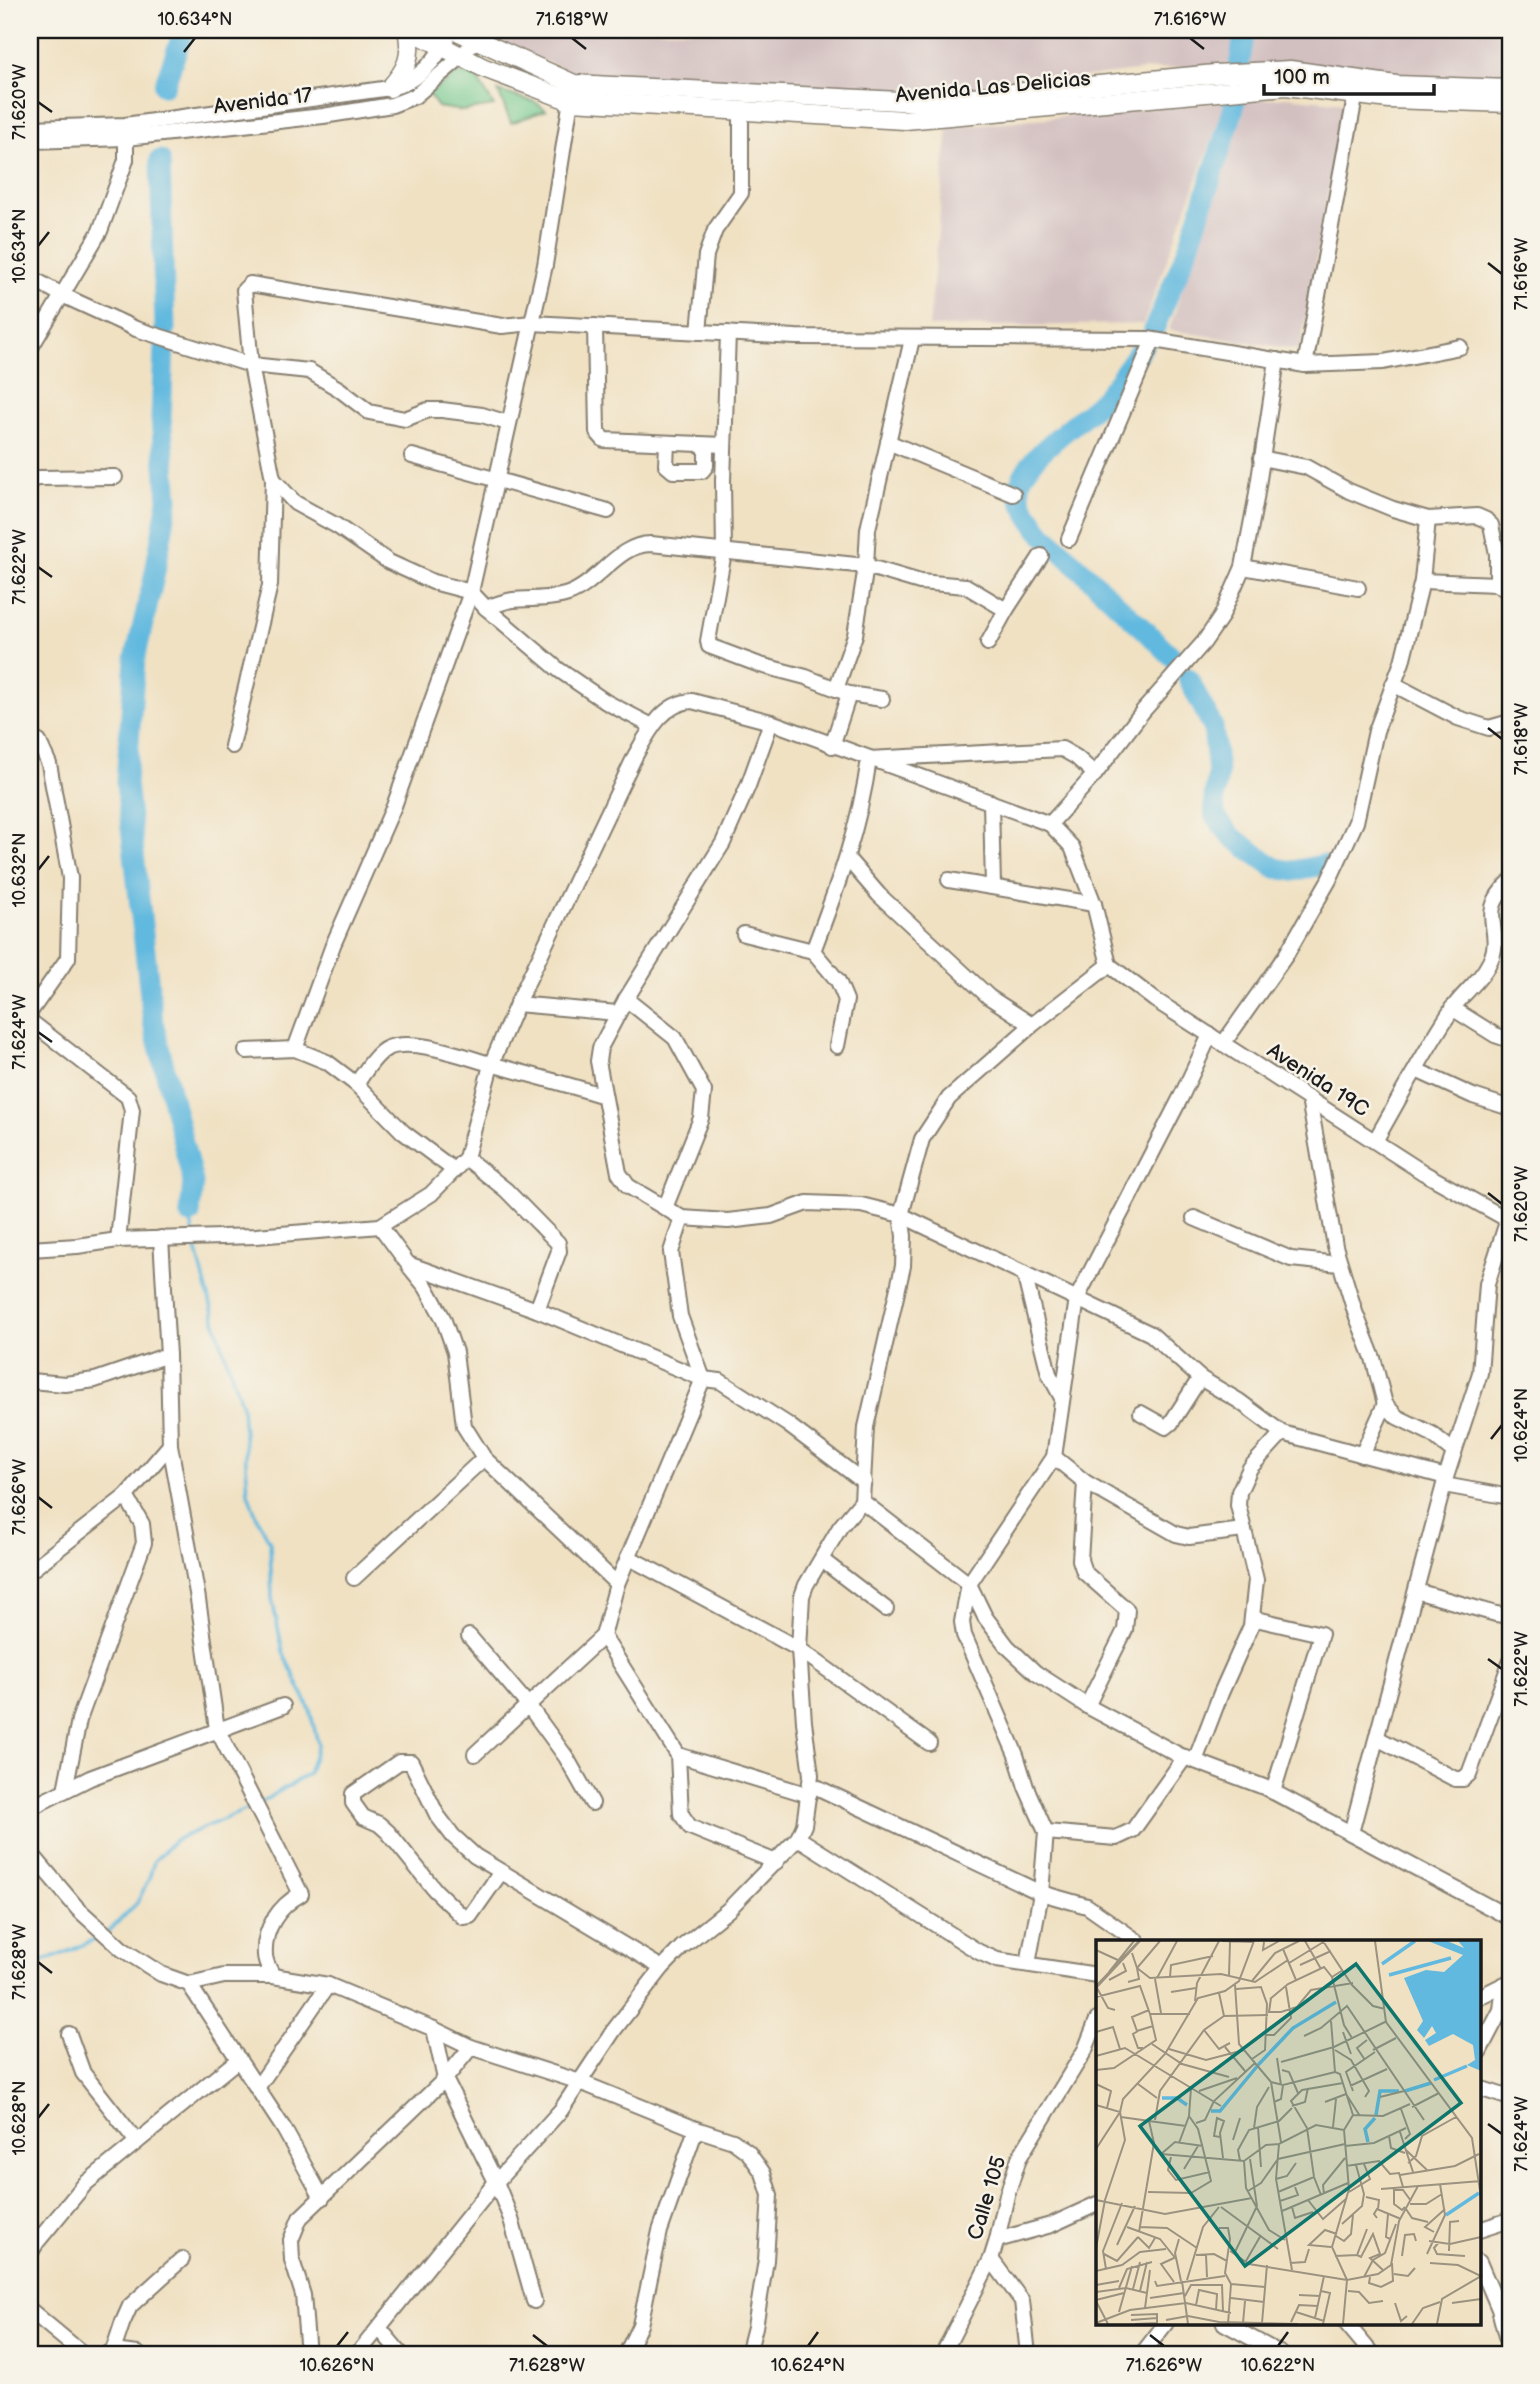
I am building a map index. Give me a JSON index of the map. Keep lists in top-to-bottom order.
{
  "streets": {
    "main road": ["Avenida Las Delicias"],
    "street": ["Avenida 17", "Avenida 19C", "Calle 105"]
  },
  "crossings": [
    ["Avenida Las Delicias", "Avenida 17"]
  ],
  "scale_bar": "100 m",
  "coordinates": [
    "10.634°N",
    "71.618°W",
    "71.616°W",
    "71.620°W",
    "71.622°W",
    "10.632°N",
    "71.624°W",
    "10.624°N",
    "71.626°W",
    "71.628°W",
    "10.628°N",
    "10.626°N",
    "10.622°N"
  ]
}
